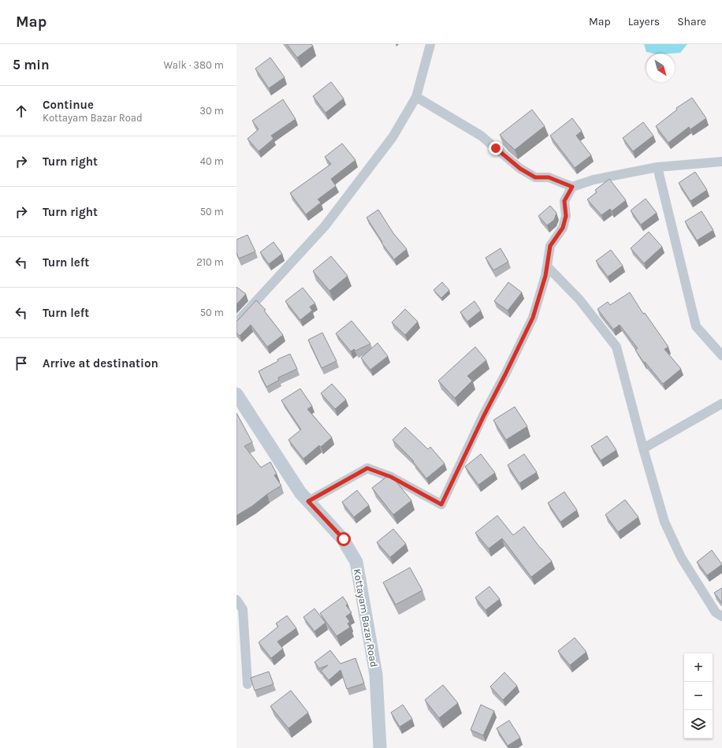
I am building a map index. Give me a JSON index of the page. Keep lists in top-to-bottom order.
{
  "streets": {
    "main road": ["Kottayam Bazar Road"]
  },
  "north": "bottom right",
  "page": {
    "header": "Map",
    "nav": ["Map", "Layers", "Share"],
    "heading": ["5 min", "Walk · 380 m"],
    "list": [
      ["Continue", "Kottayam Bazar Road", "30 m"],
      ["Turn right", "40 m"],
      ["Turn right", "50 m"],
      ["Turn left", "210 m"],
      ["Turn left", "50 m"],
      "Arrive at destination"
    ],
    "map_buttons": ["+", "−"]
  }
}
